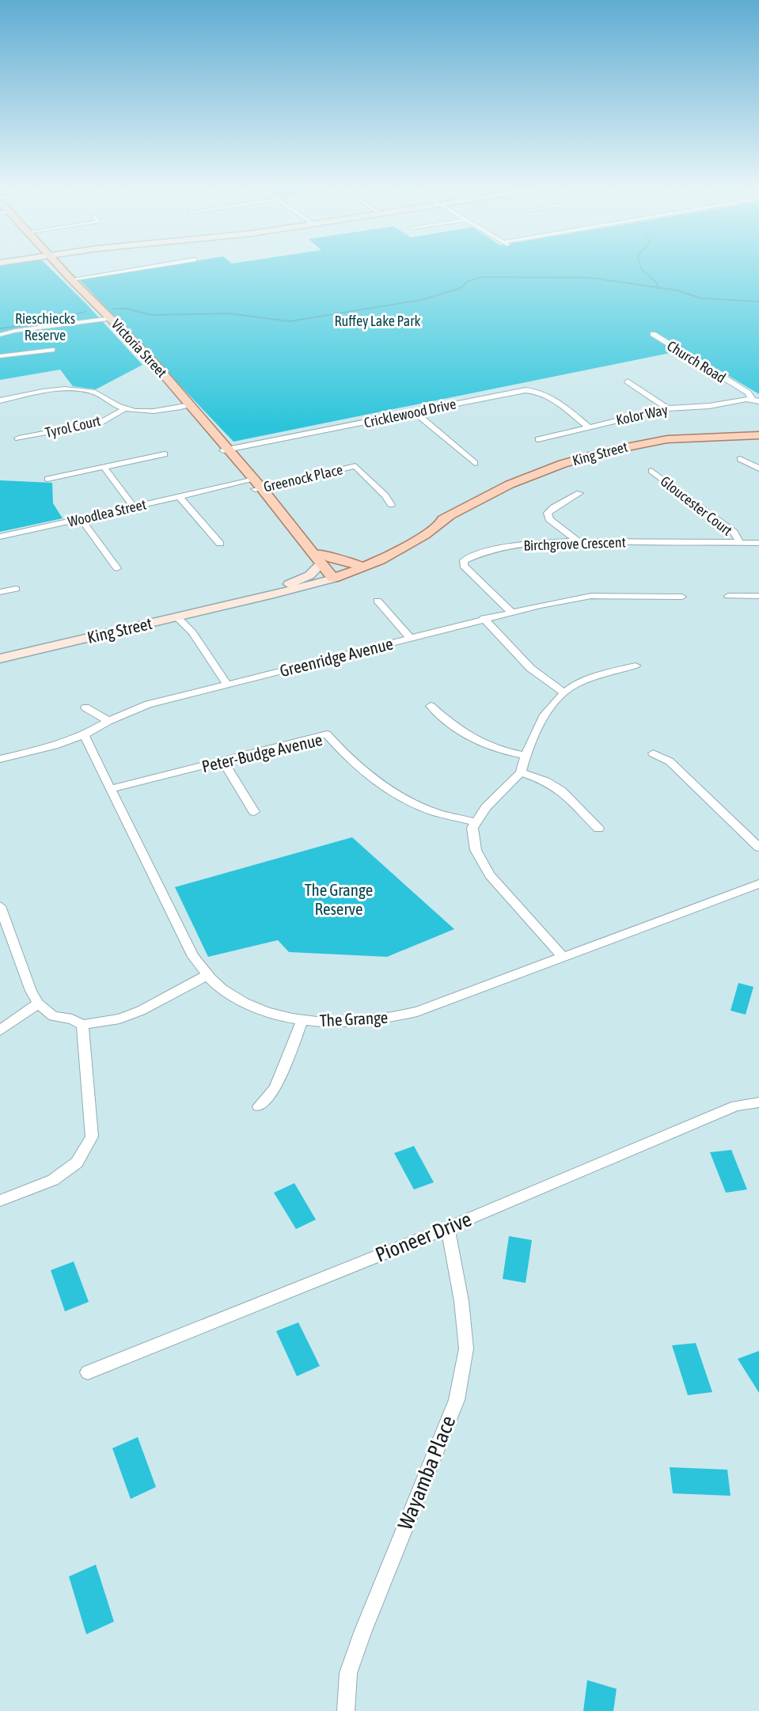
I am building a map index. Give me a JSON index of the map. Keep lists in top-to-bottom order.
{
  "streets": {
    "main road": ["Victoria Street", "King Street"],
    "street": [
      "Church Road",
      "Cricklewood Drive",
      "Kolor Way",
      "Tyrol Court",
      "Greenock Place",
      "Gloucester Court",
      "Woodlea Street",
      "Birchgrove Crescent",
      "Greenridge Avenue",
      "Peter-Budge Avenue",
      "The Grange",
      "Pioneer Drive",
      "Wayamba Place"
    ]
  },
  "crossings": [
    ["Victoria Street", "Cricklewood Drive"],
    ["Victoria Street", "King Street"],
    ["Victoria Street", "Greenock Place"],
    ["Victoria Street", "Woodlea Street"],
    ["Church Road", "Kolor Way"],
    ["Cricklewood Drive", "Kolor Way"],
    ["Greenock Place", "Woodlea Street"],
    ["Gloucester Court", "Birchgrove Crescent"],
    ["Birchgrove Crescent", "Greenridge Avenue"],
    ["Greenridge Avenue", "The Grange"],
    ["Peter-Budge Avenue", "The Grange"],
    ["Pioneer Drive", "Wayamba Place"]
  ],
  "parks": ["Rieschiecks Reserve", "Ruffey Lake Park", "The Grange Reserve"]
}
